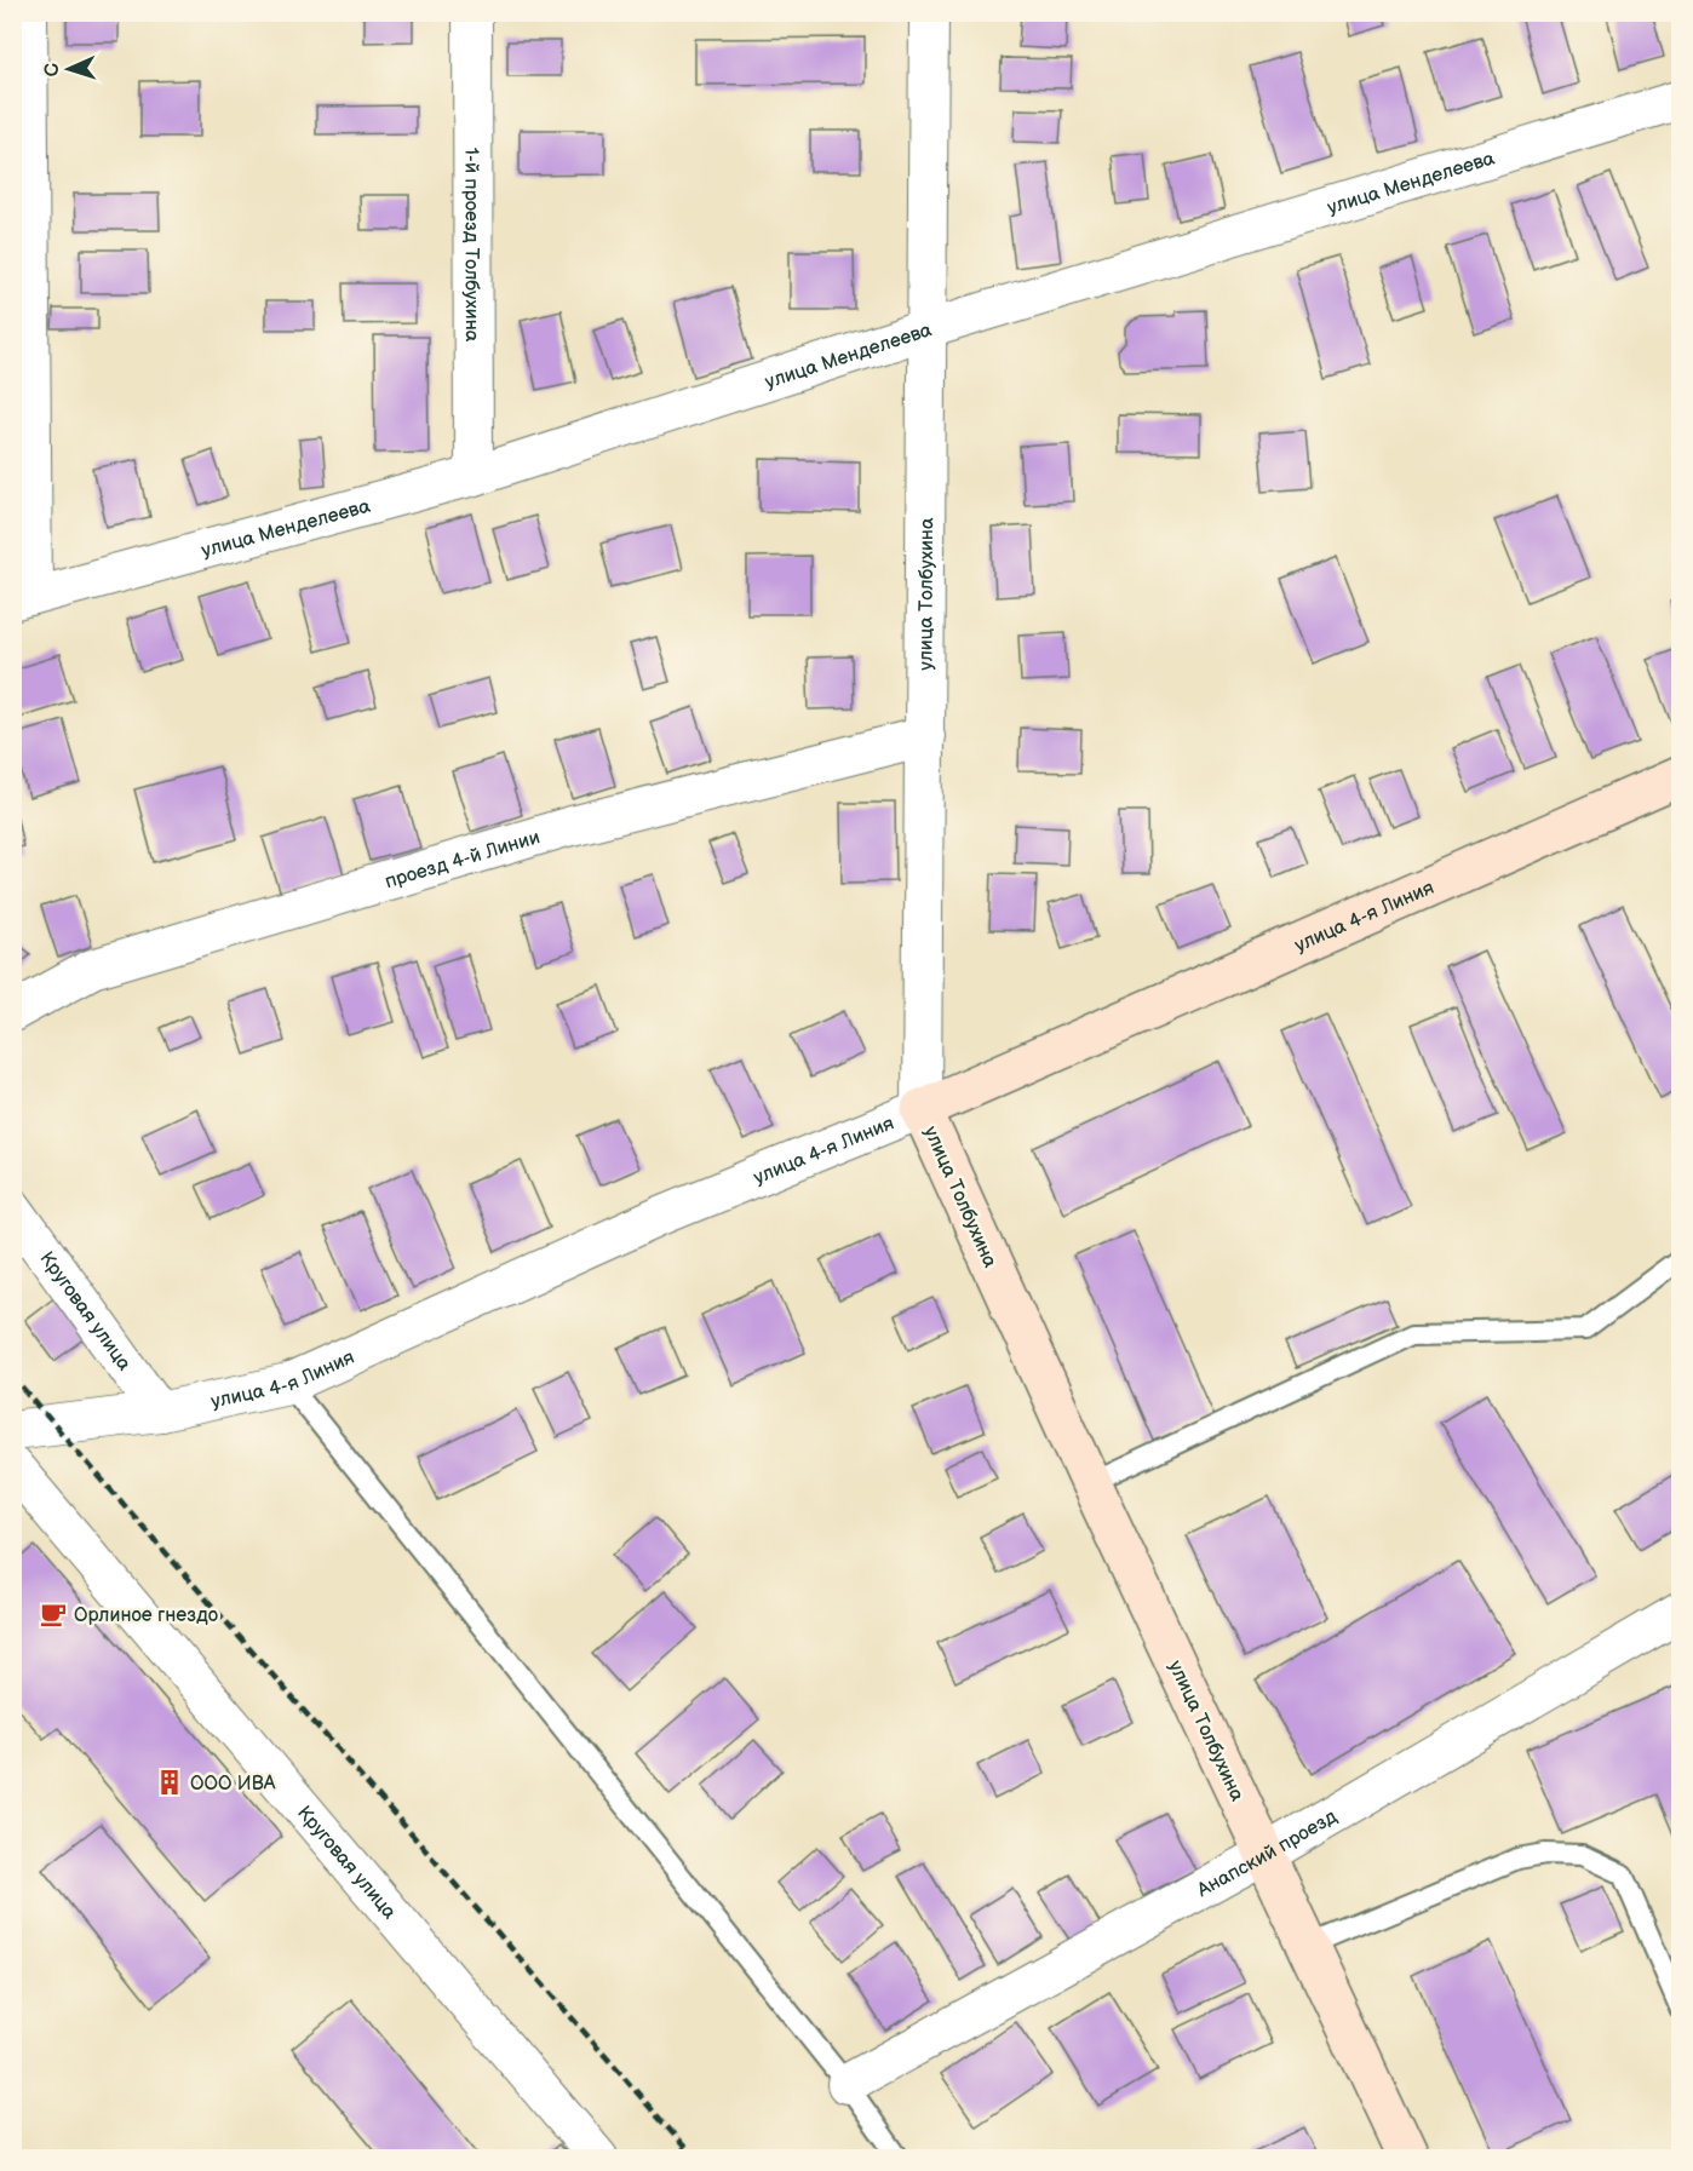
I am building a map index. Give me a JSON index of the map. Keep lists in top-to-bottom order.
{
  "streets": {
    "street": [
      "улица Менделеева",
      "1-й проезд Толбухина",
      "улица Толбухина",
      "проезд 4-й Линии",
      "улица 4-я Линия",
      "Круговая улица",
      "Анапский проезд"
    ]
  },
  "crossings": [
    ["улица Менделеева", "1-й проезд Толбухина"],
    ["улица Менделеева", "улица Толбухина"],
    ["улица Толбухина", "проезд 4-й Линии"],
    ["улица Толбухина", "улица 4-я Линия"],
    ["улица Толбухина", "Анапский проезд"],
    ["улица 4-я Линия", "Круговая улица"]
  ],
  "places": {
    "cafe": ["Орлиное гнездо"],
    "building": ["ООО ИВА"]
  },
  "north": "left"
}
